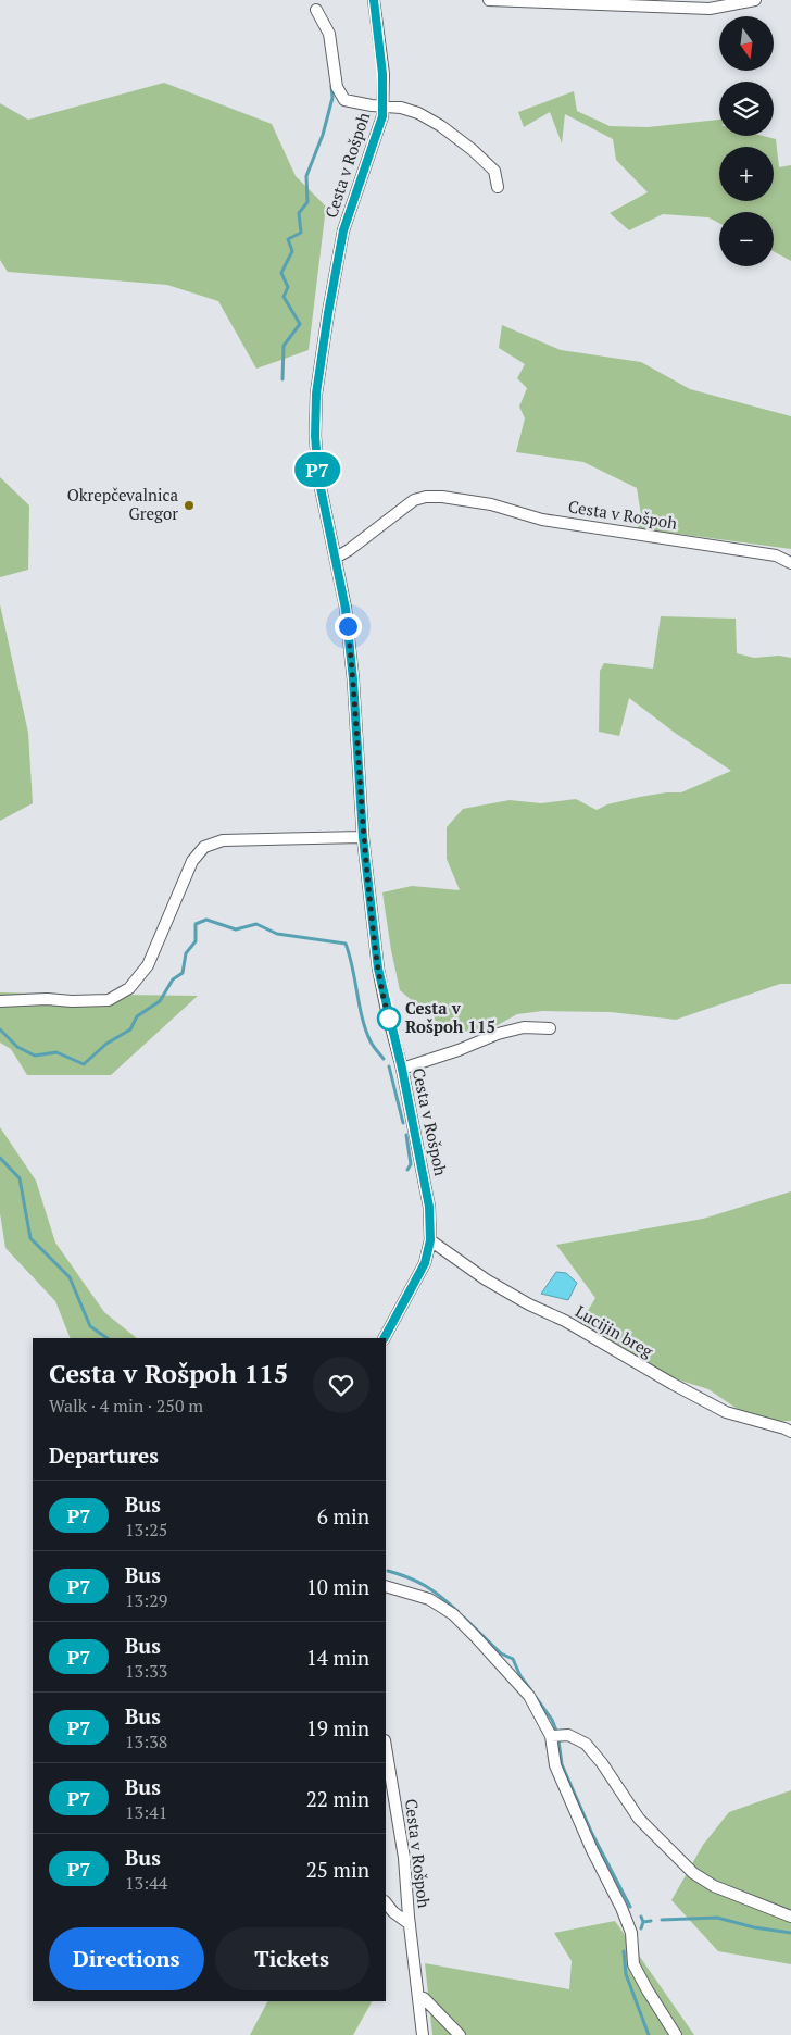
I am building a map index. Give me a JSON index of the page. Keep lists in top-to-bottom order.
{
  "streets": {
    "street": ["Cesta v Rošpoh", "Lucijin breg"]
  },
  "crossings": [
    ["Cesta v Rošpoh", "Lucijin breg"]
  ],
  "places": ["Okrepčevalnica Gregor", "Cesta v Rošpoh 115"],
  "lines": ["bus line P7"],
  "north": "bottom",
  "page": {
    "on_map": "P7",
    "map_buttons": ["+", "−"],
    "heading": [
      ["Cesta v Rošpoh 115", "Walk · 4 min · 250 m"],
      "Departures"
    ],
    "list": [
      {
        "mark": "P7",
        "name": "Bus",
        "note": "13:25",
        "value": "6 min"
      },
      {
        "mark": "P7",
        "name": "Bus",
        "note": "13:29",
        "value": "10 min"
      },
      {
        "mark": "P7",
        "name": "Bus",
        "note": "13:33",
        "value": "14 min"
      },
      {
        "mark": "P7",
        "name": "Bus",
        "note": "13:38",
        "value": "19 min"
      },
      {
        "mark": "P7",
        "name": "Bus",
        "note": "13:41",
        "value": "22 min"
      },
      {
        "mark": "P7",
        "name": "Bus",
        "note": "13:44",
        "value": "25 min"
      }
    ],
    "buttons": ["Directions", "Tickets"]
  }
}
